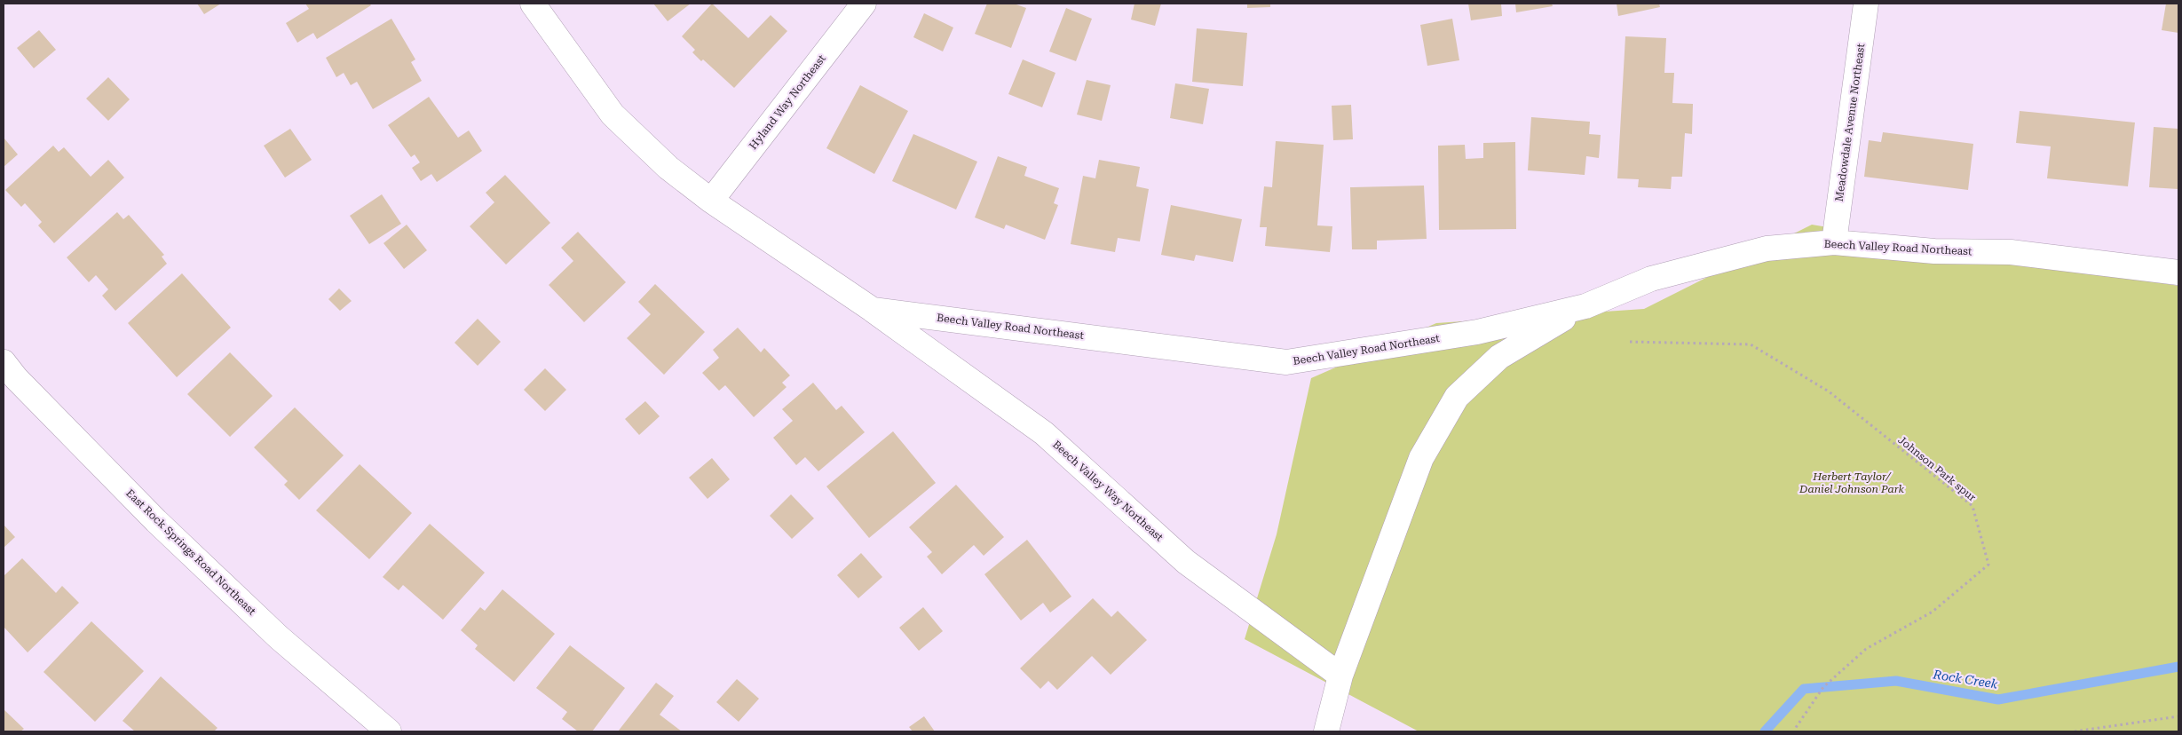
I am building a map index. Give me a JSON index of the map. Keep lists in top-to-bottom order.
{
  "streets": {
    "street": [
      "Hyland Way Northeast",
      "Meadowdale Avenue Northeast",
      "Beech Valley Road Northeast",
      "Beech Valley Way Northeast",
      "East Rock Springs Road Northeast"
    ],
    "path": ["Johnson Park spur"]
  },
  "crossings": [
    ["Hyland Way Northeast", "Beech Valley Road Northeast"],
    ["Meadowdale Avenue Northeast", "Beech Valley Road Northeast"],
    ["Beech Valley Road Northeast", "Beech Valley Way Northeast"]
  ],
  "water": ["Rock Creek"],
  "parks": ["Herbert Taylor/ Daniel Johnson Park"]
}
